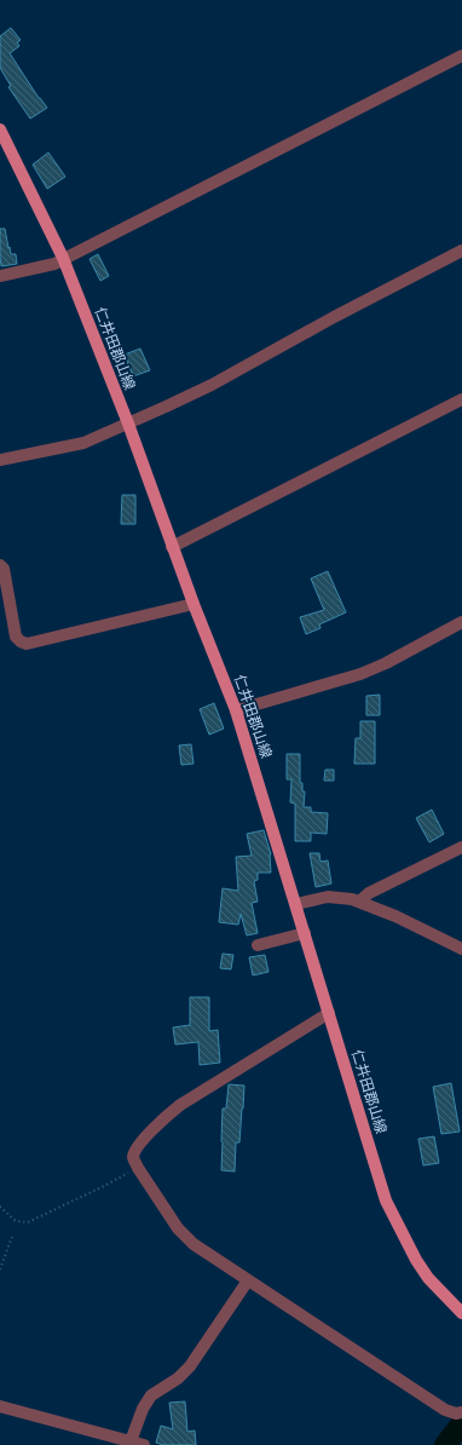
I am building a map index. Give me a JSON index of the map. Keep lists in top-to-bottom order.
{
  "streets": {
    "main road": ["仁井田郡山線"]
  }
}
